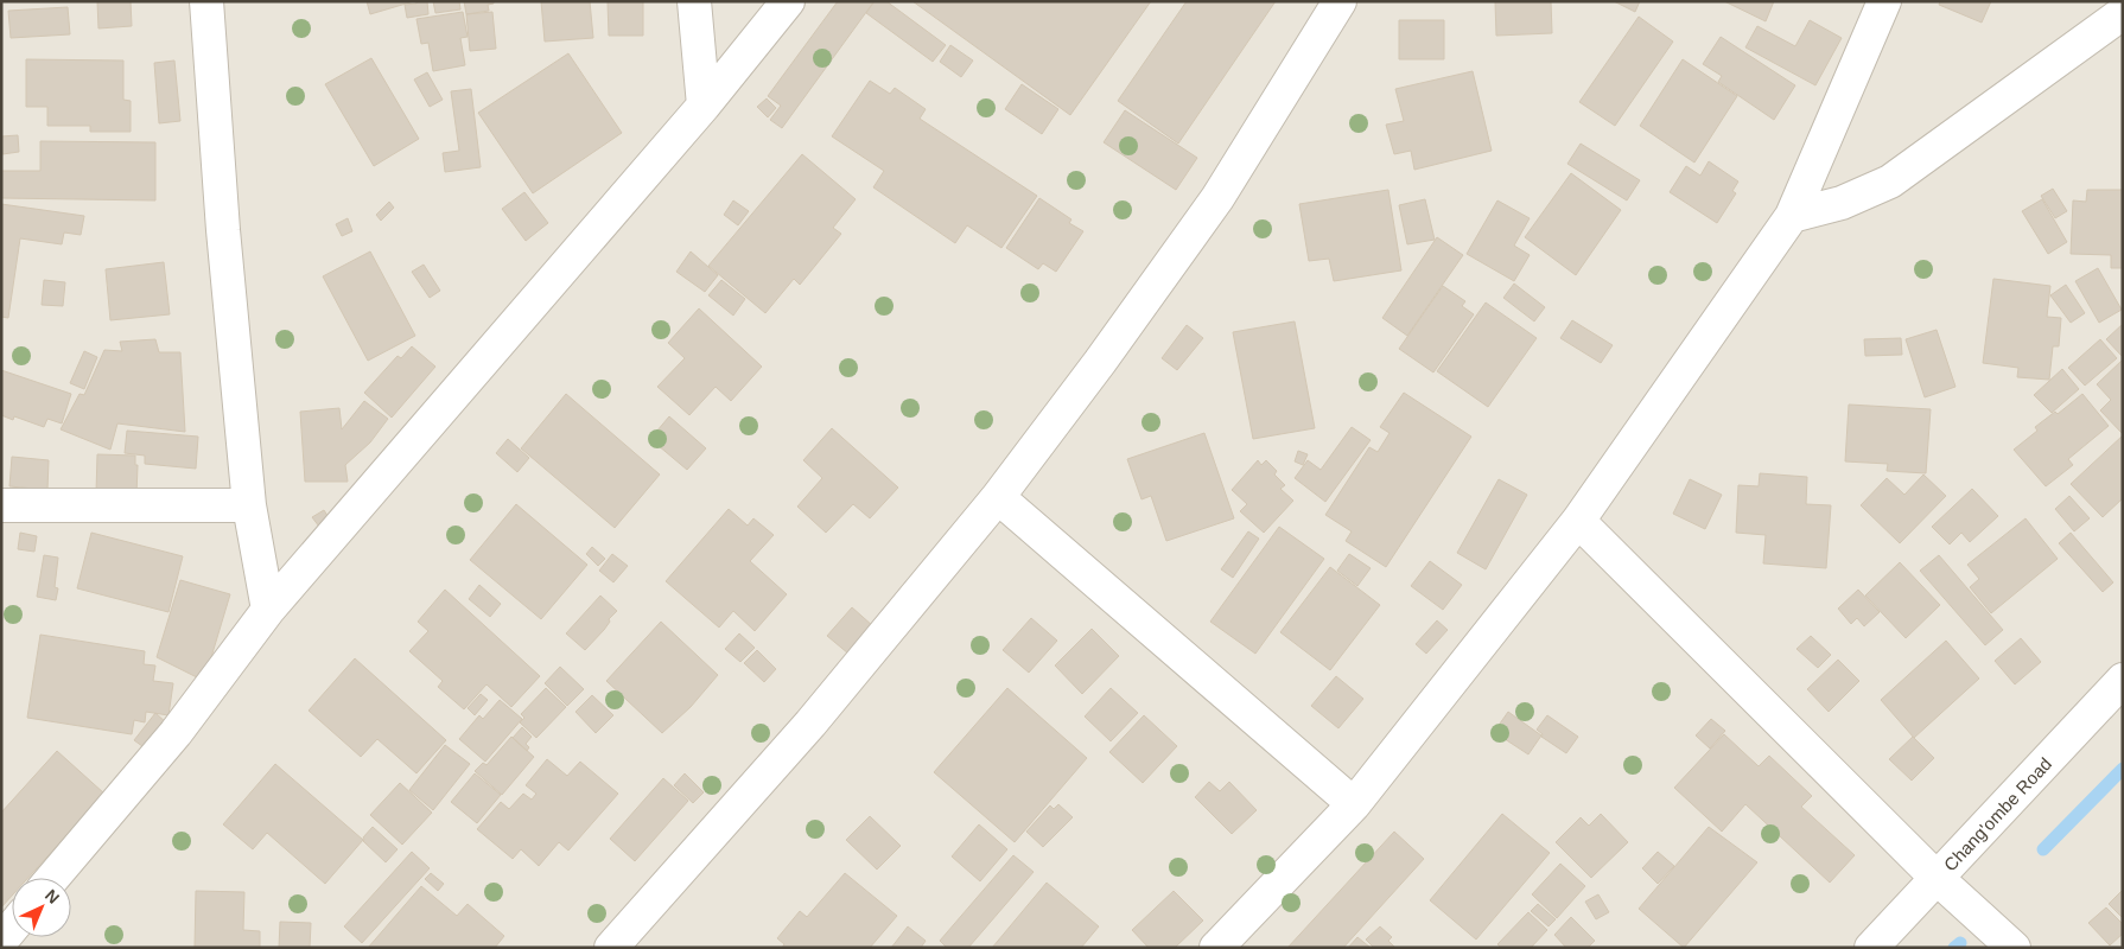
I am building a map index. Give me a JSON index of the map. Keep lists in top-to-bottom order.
{
  "streets": {
    "street": ["Chang'ombe Road"]
  },
  "north": "top right"
}
